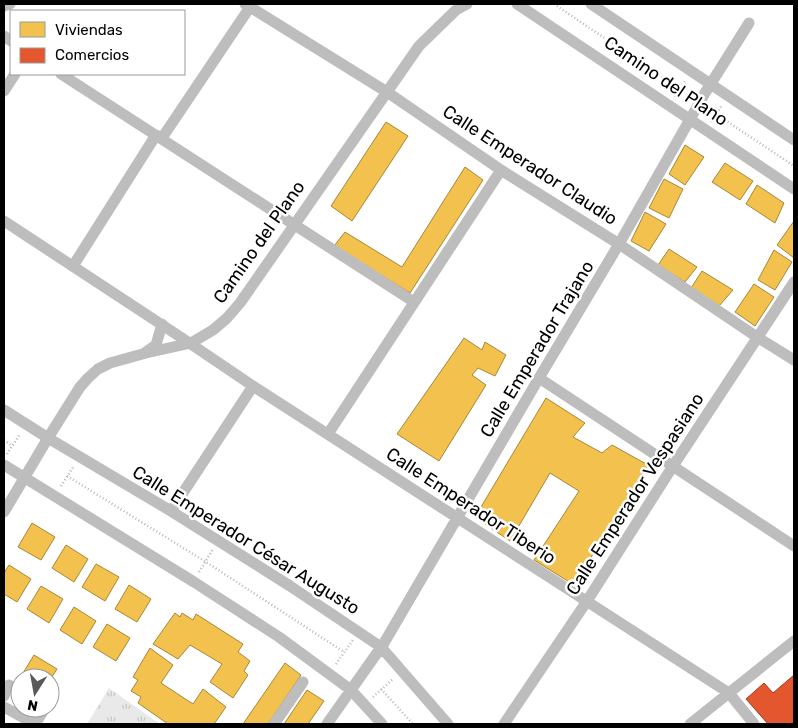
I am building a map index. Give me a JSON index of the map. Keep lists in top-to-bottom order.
{
  "streets": {
    "street": [
      "Camino del Plano",
      "Calle Emperador Claudio",
      "Calle Emperador Trajano",
      "Calle Emperador Vespasiano",
      "Calle Emperador Tiberio",
      "Calle Emperador César Augusto"
    ]
  },
  "crossings": [
    ["Camino del Plano", "Calle Emperador Claudio"],
    ["Camino del Plano", "Calle Emperador Trajano"],
    ["Camino del Plano", "Calle Emperador Tiberio"],
    ["Camino del Plano", "Calle Emperador César Augusto"],
    ["Calle Emperador Claudio", "Calle Emperador Trajano"],
    ["Calle Emperador Claudio", "Calle Emperador Vespasiano"],
    ["Calle Emperador Trajano", "Calle Emperador Tiberio"],
    ["Calle Emperador Trajano", "Calle Emperador César Augusto"],
    ["Calle Emperador Vespasiano", "Calle Emperador Tiberio"]
  ],
  "legend": ["Viviendas", "Comercios"],
  "north": "bottom"
}
